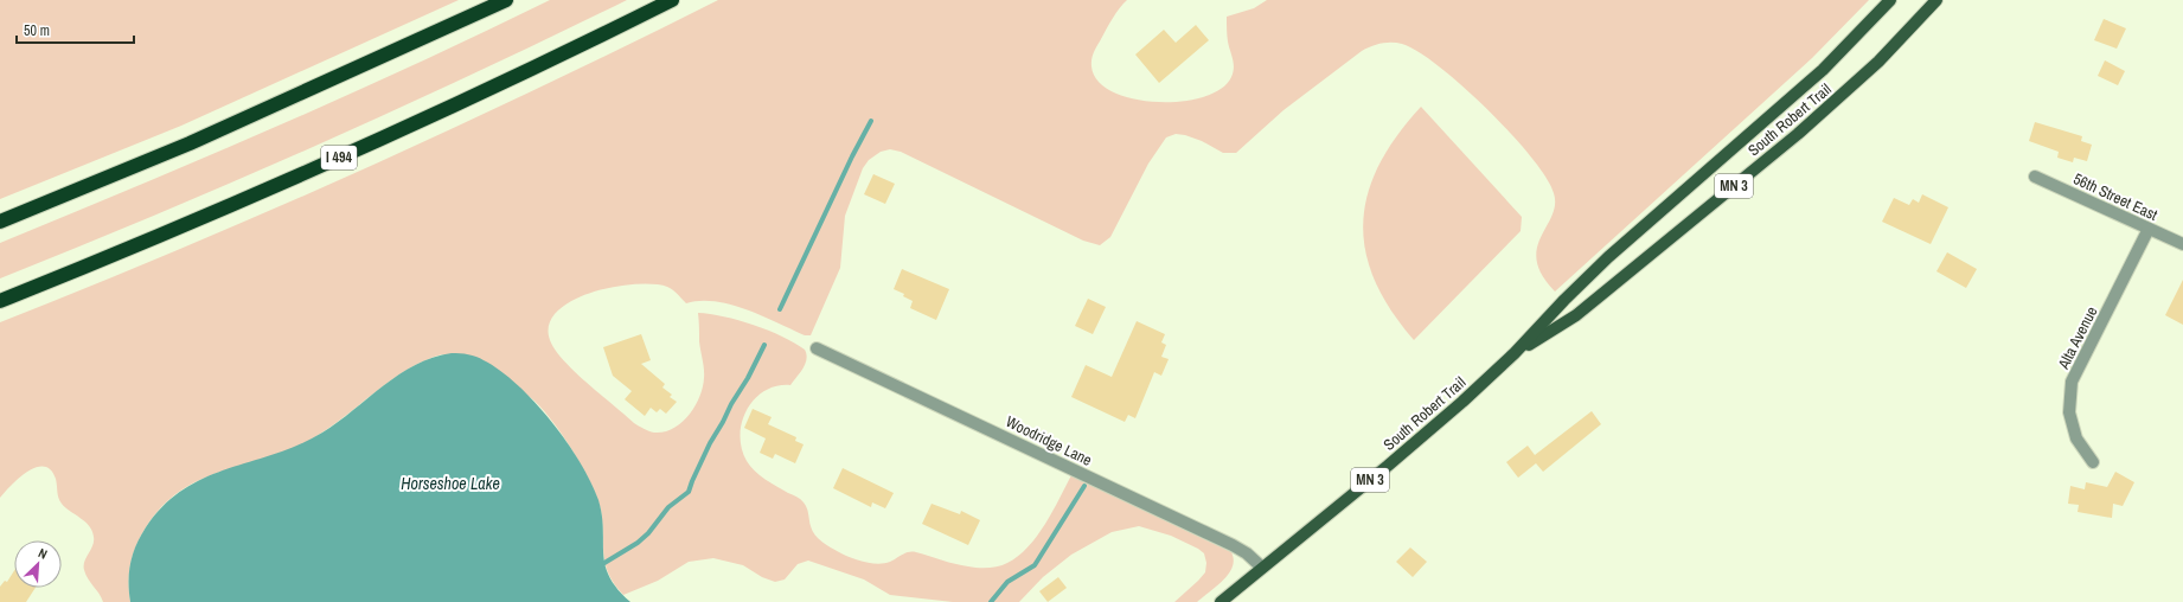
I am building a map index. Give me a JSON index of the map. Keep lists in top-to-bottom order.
{
  "streets": {
    "highway": ["I 494"],
    "main road": ["South Robert Trail", "MN 3"],
    "street": ["56th Street East", "Alta Avenue", "Woodridge Lane"]
  },
  "crossings": [
    ["South Robert Trail", "Woodridge Lane"],
    ["56th Street East", "Alta Avenue"]
  ],
  "water": ["Horseshoe Lake"],
  "scale_bar": "50 m",
  "north": "top right"
}
